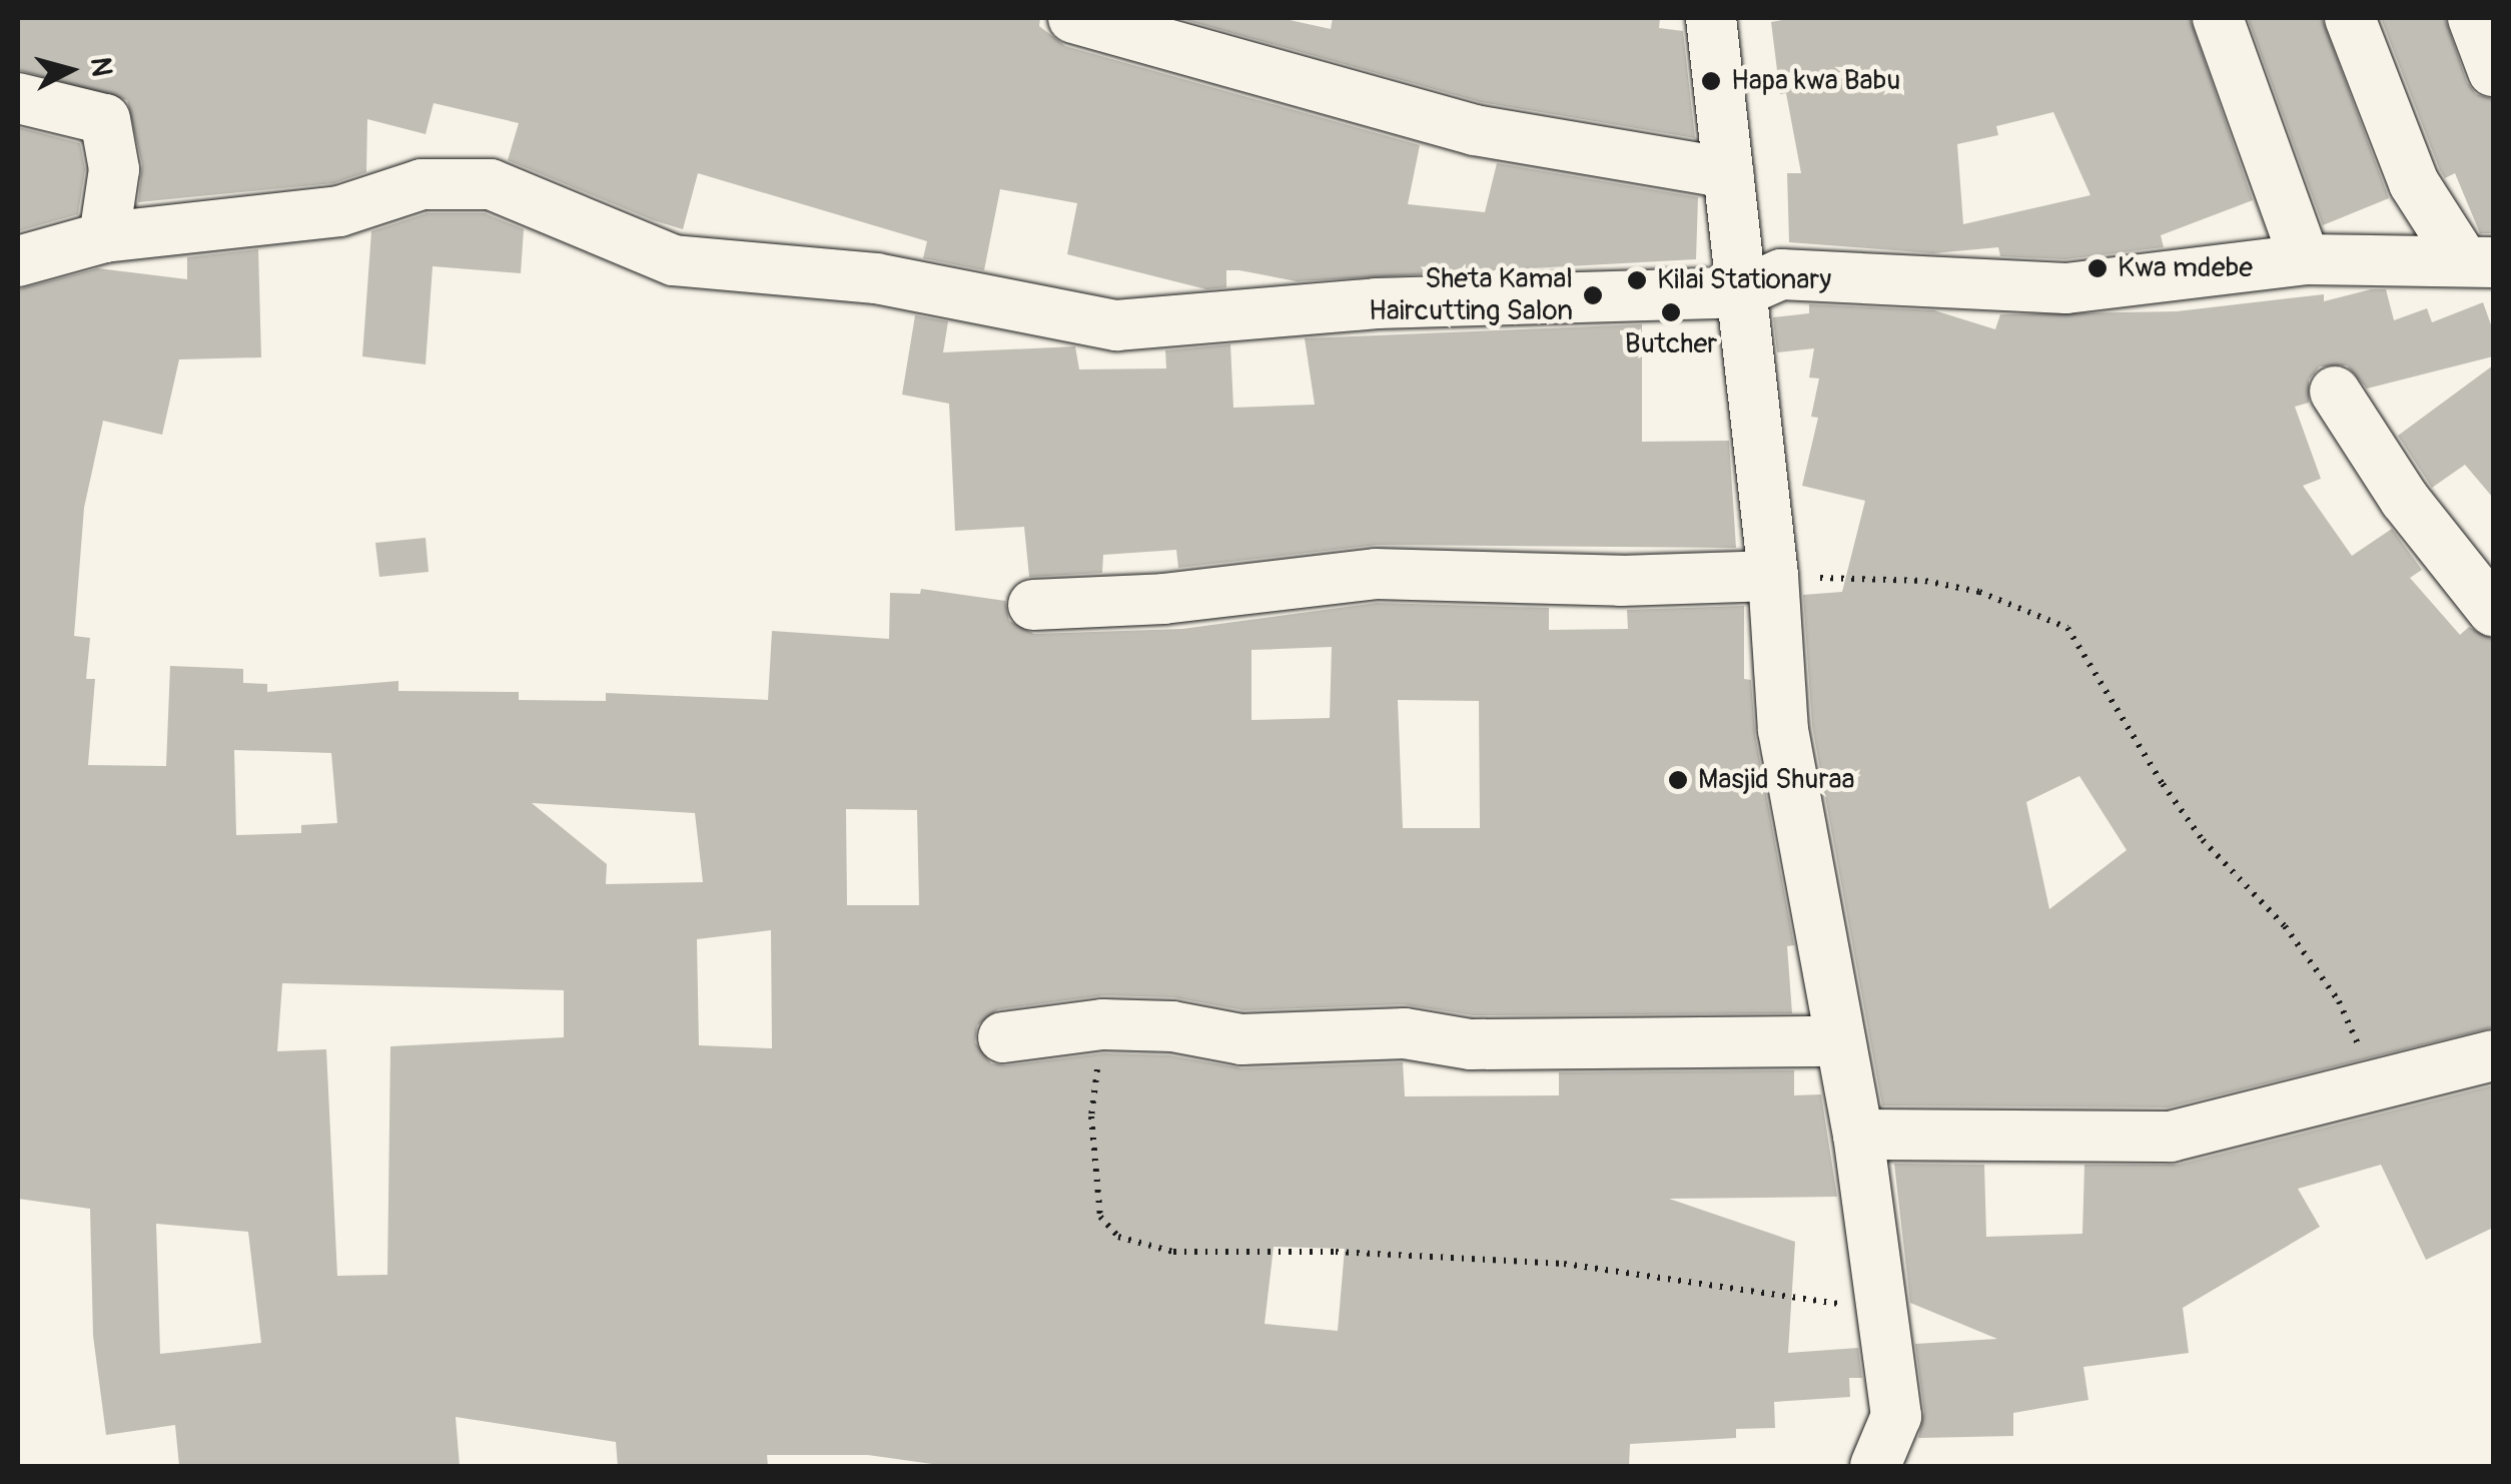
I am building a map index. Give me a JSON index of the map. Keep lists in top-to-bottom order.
{
  "places": [
    "Hapa kwa Babu",
    "Kwa mdebe",
    "Kilai Stationary",
    "Sheta Kamal Haircutting Salon",
    "Butcher",
    "Masjid Shuraa"
  ],
  "north": "right"
}
